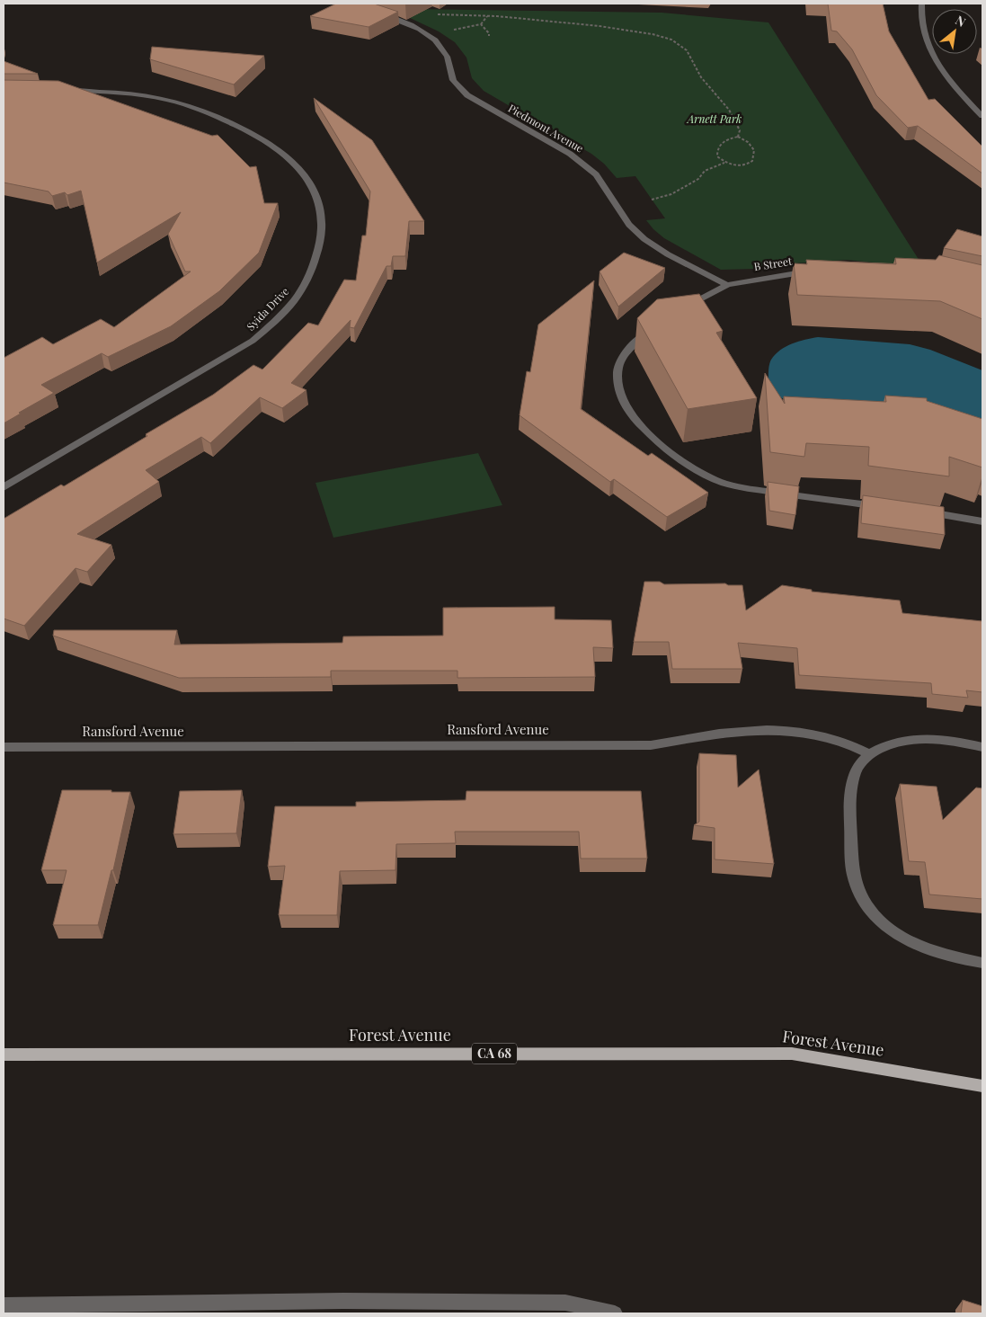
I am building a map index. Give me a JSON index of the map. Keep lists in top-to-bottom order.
{
  "streets": {
    "main road": ["Forest Avenue", "CA 68"],
    "street": [
      "Piedmont Avenue",
      "B Street",
      "Syida Drive",
      "Ransford Avenue"
    ]
  },
  "crossings": [
    ["Piedmont Avenue", "B Street"]
  ],
  "parks": ["Arnett Park"],
  "north": "top right"
}
